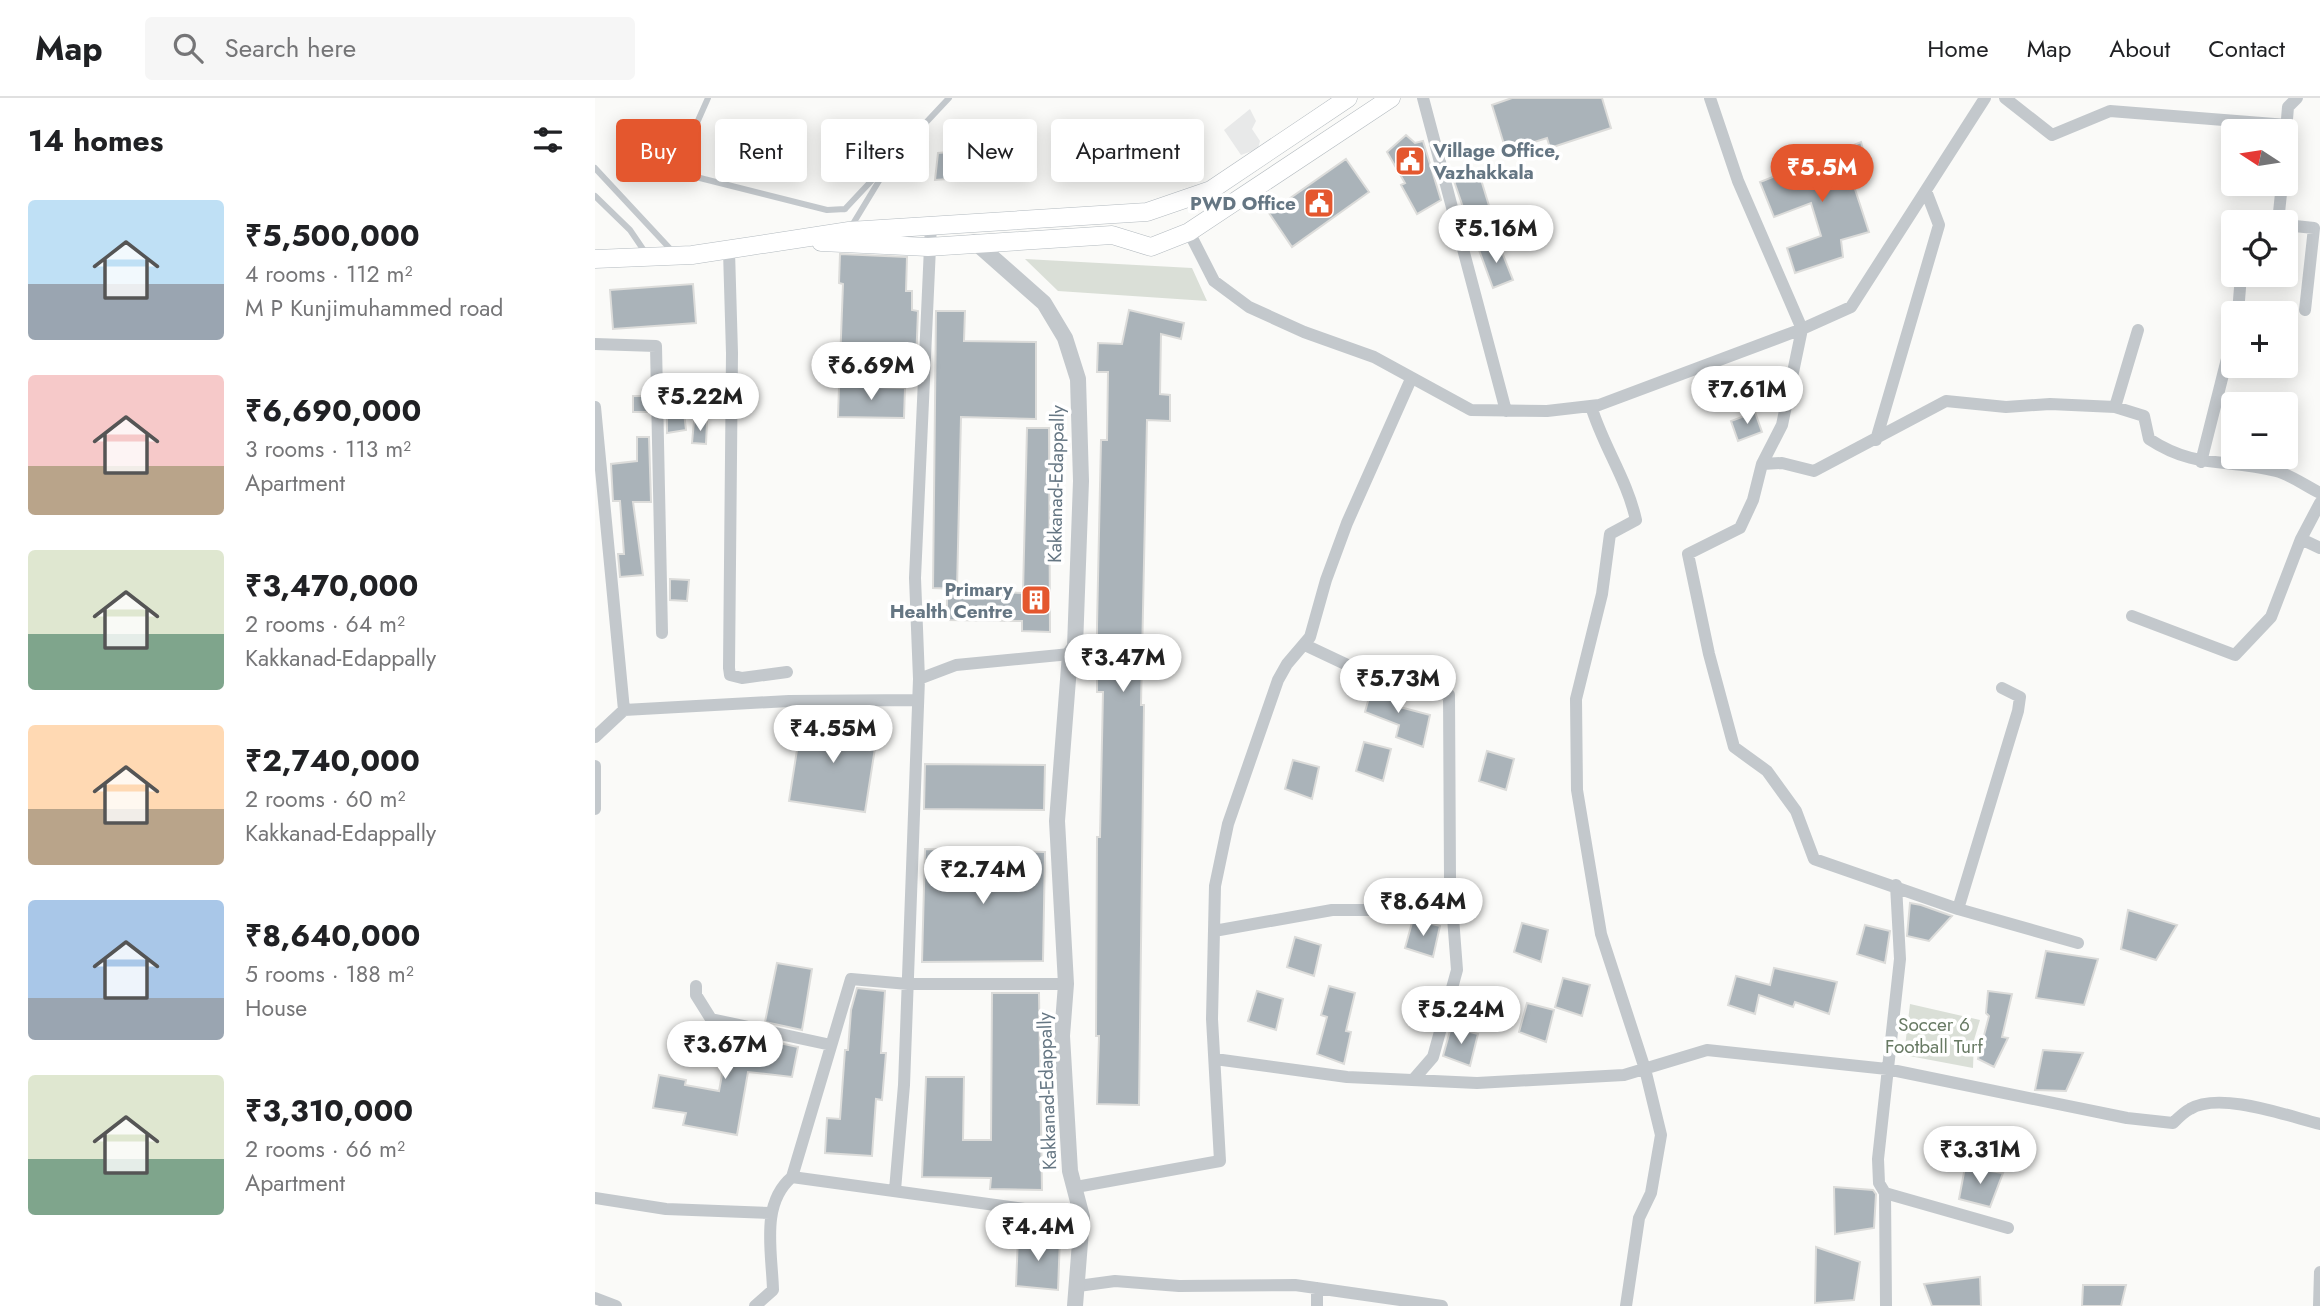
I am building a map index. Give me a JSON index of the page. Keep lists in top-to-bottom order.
{
  "streets": {
    "street": ["Kakkanad-Edappally"]
  },
  "parks": ["Soccer 6 Football Turf"],
  "places": {
    "public building": ["Village Office, Vazhakkala", "PWD Office"],
    "building": ["Primary Health Centre"]
  },
  "north": "left",
  "page": {
    "header": "Map",
    "search": "Search here",
    "nav": [
      "Home",
      "Map",
      "About",
      "Contact"
    ],
    "heading": "14 homes",
    "map_buttons": ["+", "−"],
    "chip": [
      "Buy",
      "Rent",
      "Filters",
      "New",
      "Apartment"
    ],
    "price": [
      "₹5.5M",
      "₹5.16M",
      "₹6.69M",
      "₹7.61M",
      "₹5.22M",
      "₹3.47M",
      "₹5.73M",
      "₹4.55M",
      "₹2.74M",
      "₹8.64M",
      "₹5.24M",
      "₹3.67M",
      "₹3.31M",
      "₹4.4M"
    ],
    "list": [
      {
        "name": "₹5,500,000",
        "note": "4 rooms · 112 m² · M P Kunjimuhammed road"
      },
      {
        "name": "₹6,690,000",
        "note": "3 rooms · 113 m² · Apartment"
      },
      {
        "name": "₹3,470,000",
        "note": "2 rooms · 64 m² · Kakkanad-Edappally"
      },
      {
        "name": "₹2,740,000",
        "note": "2 rooms · 60 m² · Kakkanad-Edappally"
      },
      {
        "name": "₹8,640,000",
        "note": "5 rooms · 188 m² · House"
      },
      {
        "name": "₹3,310,000",
        "note": "2 rooms · 66 m² · Apartment"
      }
    ]
  }
}
